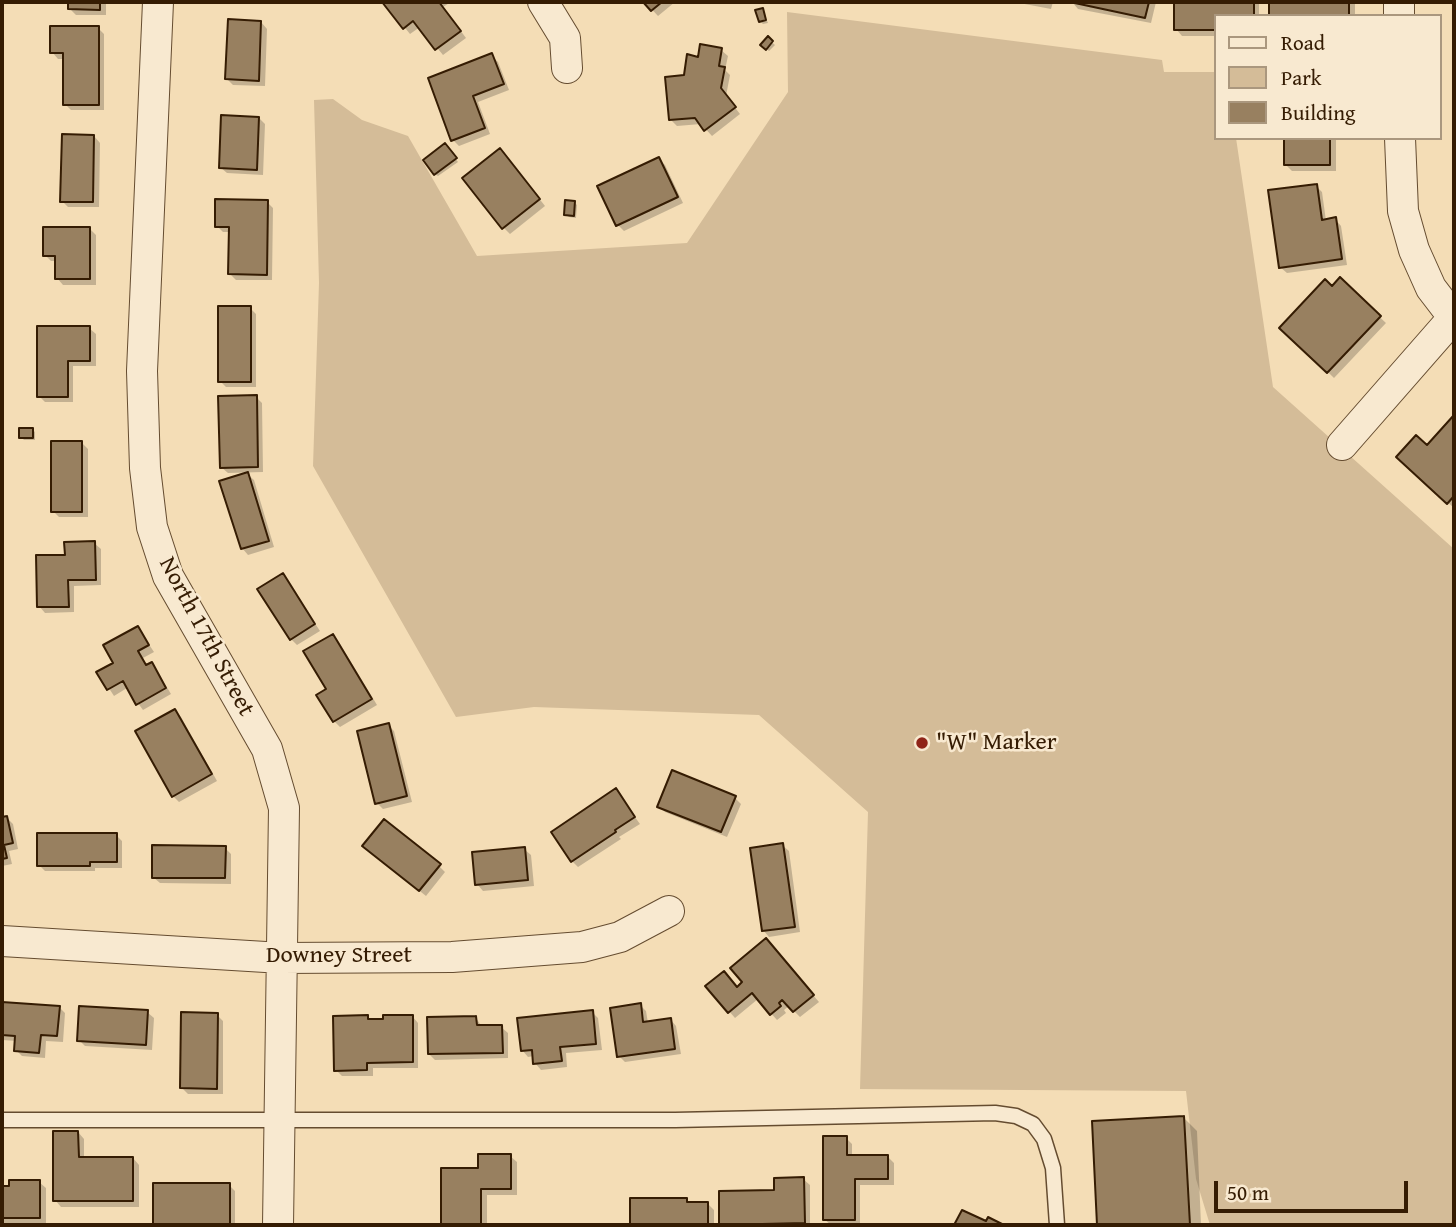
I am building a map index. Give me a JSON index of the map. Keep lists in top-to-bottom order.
{
  "streets": {
    "street": ["North 17th Street", "Downey Street"]
  },
  "crossings": [
    ["North 17th Street", "Downey Street"]
  ],
  "places": ["\"W\" Marker"],
  "legend": ["Road", "Park", "Building"],
  "scale_bar": "50 m"
}
